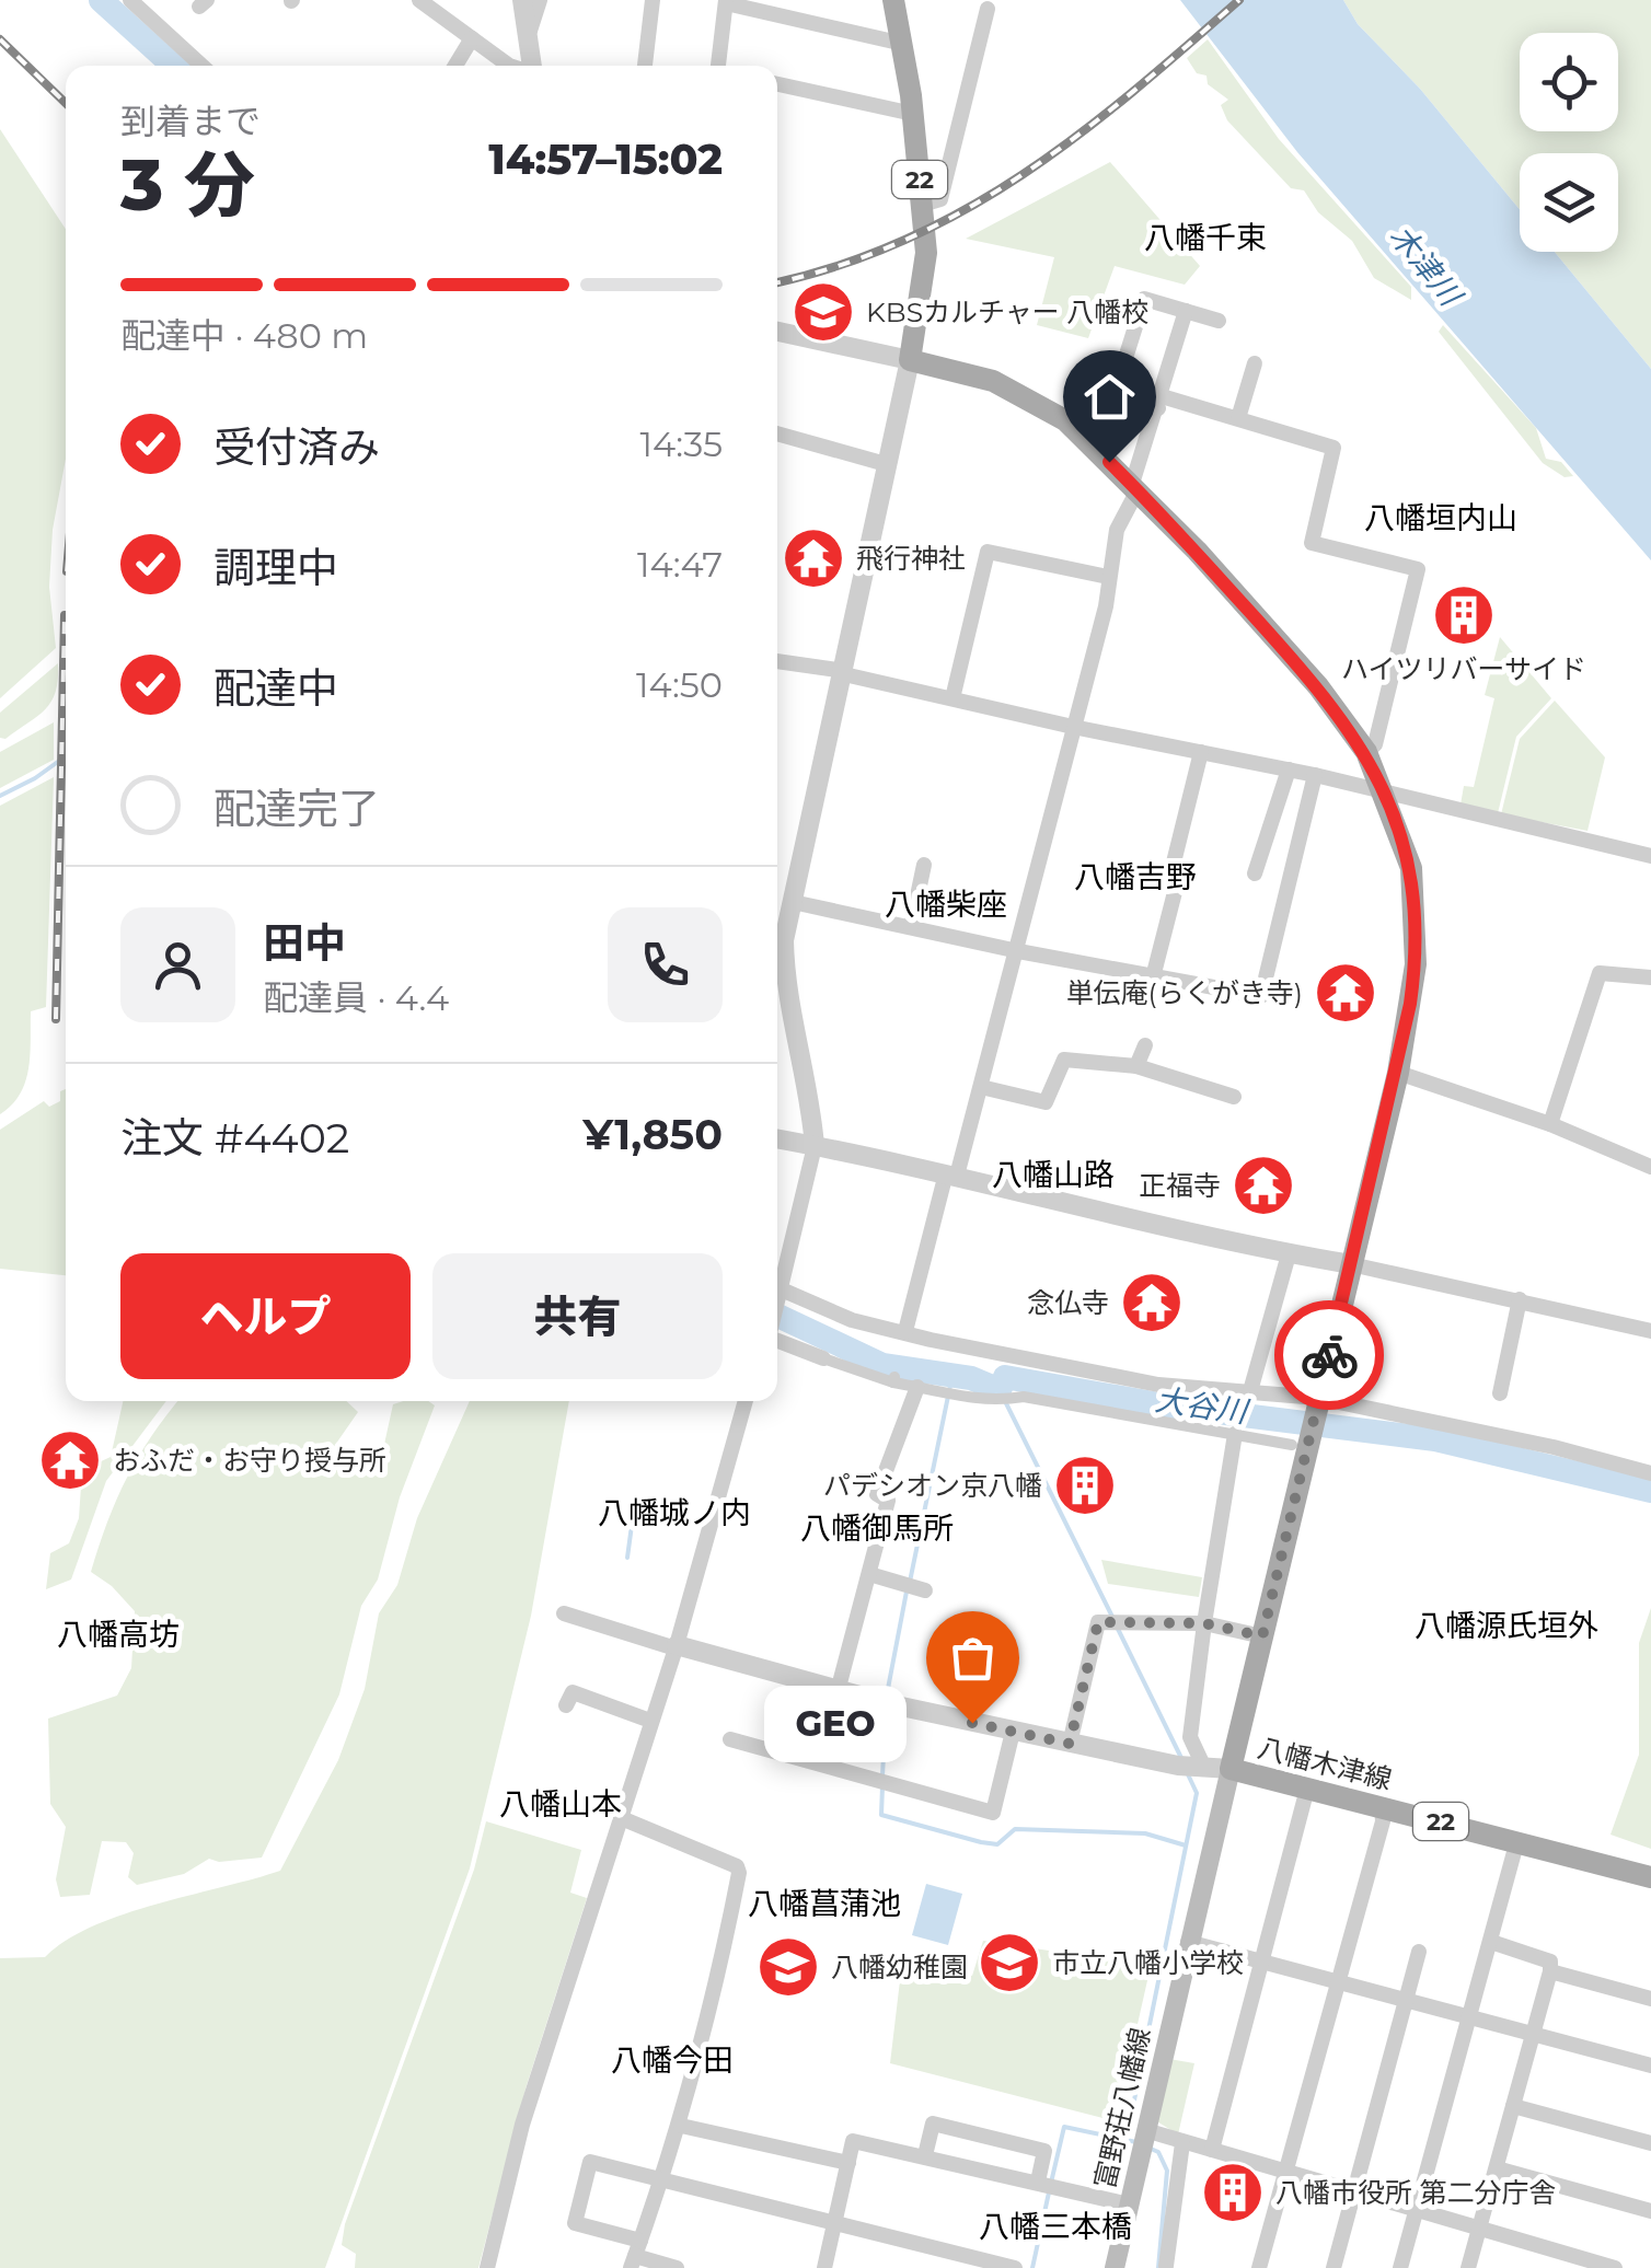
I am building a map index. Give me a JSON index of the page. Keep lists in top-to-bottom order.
{
  "streets": {
    "main road": ["22", "八幡木津線", "富野荘八幡線"]
  },
  "crossings": [
    ["22", "八幡木津線"],
    ["八幡木津線", "富野荘八幡線"]
  ],
  "districts": [
    "八幡千束",
    "八幡垣内山",
    "八幡吉野",
    "八幡柴座",
    "八幡山路",
    "八幡城ノ内",
    "八幡御馬所",
    "八幡源氏垣外",
    "八幡高坊",
    "八幡山本",
    "八幡菖蒲池",
    "八幡今田",
    "八幡三本橋"
  ],
  "water": ["木津川", "大谷川"],
  "places": {
    "school or university": ["KBSカルチャー 八幡校", "市立八幡小学校", "八幡幼稚園"],
    "temple": [
      "飛行神社",
      "単伝庵(らくがき寺)",
      "正福寺",
      "念仏寺",
      "おふだ・お守り授与所"
    ],
    "building": ["ハイツリバーサイド", "パデシオン京八幡", "八幡市役所 第二分庁舎"],
    "other": ["GEO"]
  },
  "page": {
    "heading": ["3 分", "到着まで", "14:57–15:02"],
    "panel": [
      "田中",
      "配達員 · 4.4",
      "注文 #4402",
      "¥1,850"
    ],
    "bar": "配達中 · 480 m",
    "list": [
      ["受付済み", "14:35"],
      ["調理中", "14:47"],
      ["配達中", "14:50"],
      "配達完了"
    ],
    "buttons": ["ヘルプ", "共有"],
    "bubble": "GEO"
  }
}
